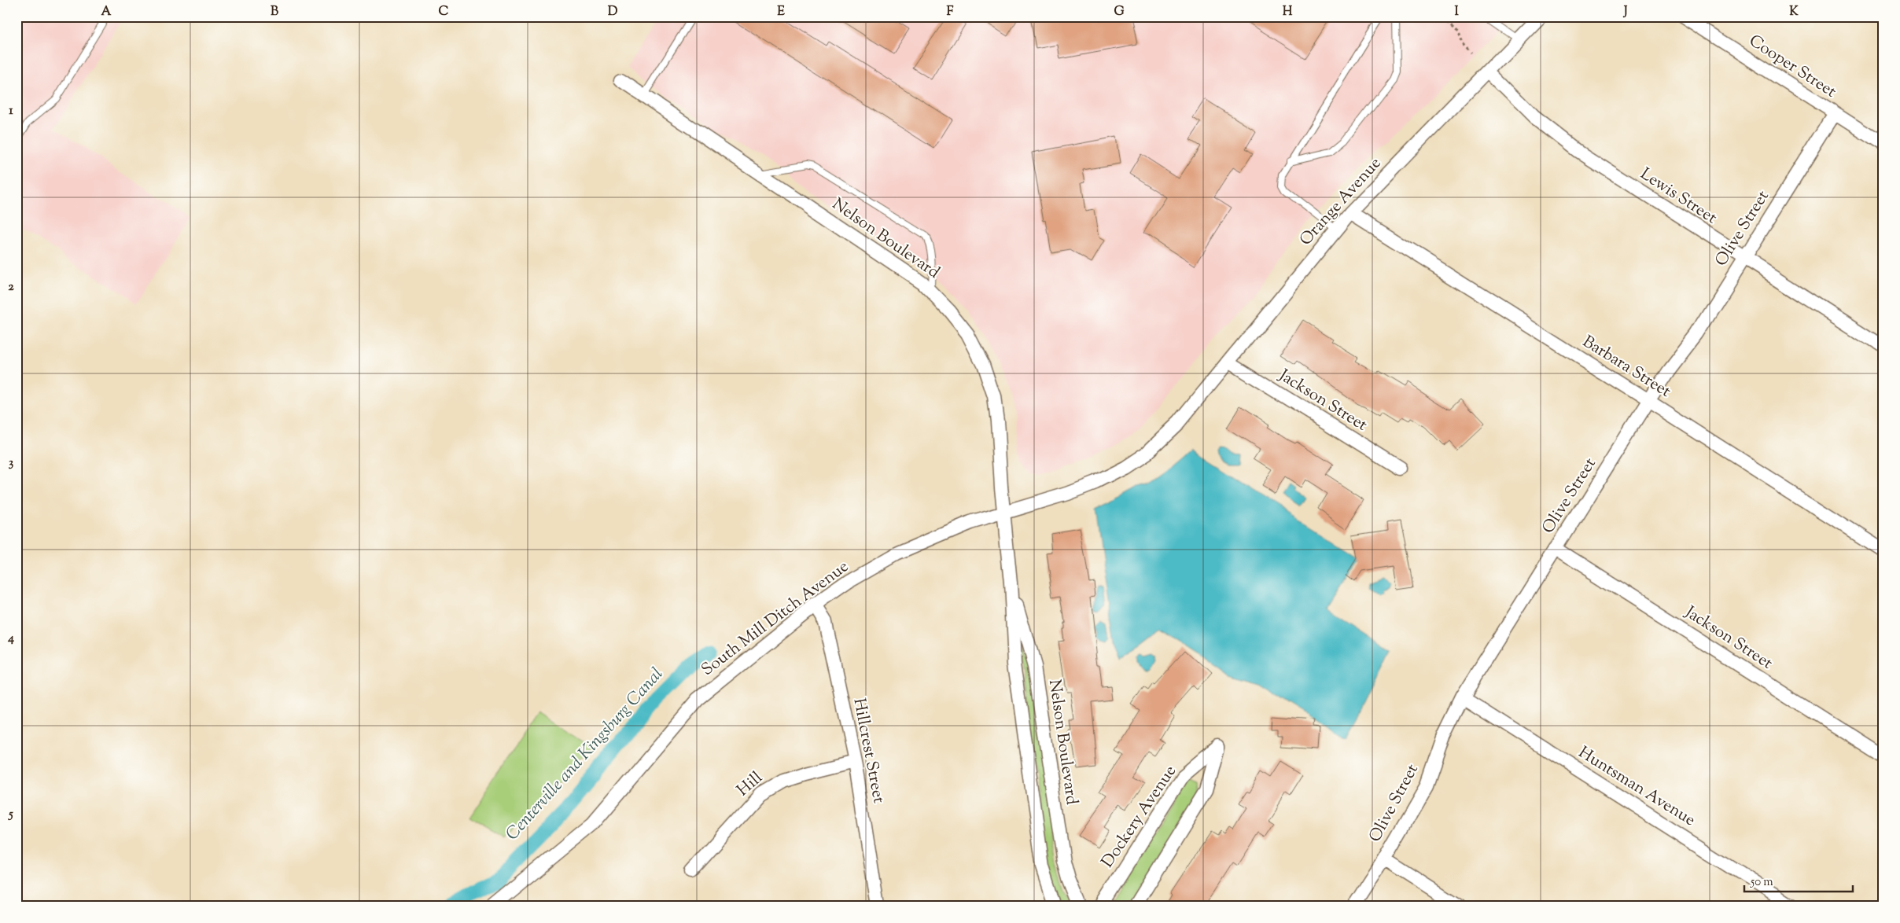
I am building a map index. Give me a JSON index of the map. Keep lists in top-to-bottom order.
{
  "streets": {
    "street": [
      "Cooper Street",
      "Lewis Street",
      "Orange Avenue",
      "Olive Street",
      "Nelson Boulevard",
      "Barbara Street",
      "Jackson Street",
      "South Mill Ditch Avenue",
      "Hillcrest Street",
      "Hill",
      "Huntsman Avenue",
      "Dockery Avenue"
    ]
  },
  "crossings": [
    ["Cooper Street", "Olive Street"],
    ["Lewis Street", "Orange Avenue"],
    ["Lewis Street", "Olive Street"],
    ["Orange Avenue", "Barbara Street"],
    ["Orange Avenue", "Jackson Street"],
    ["Orange Avenue", "South Mill Ditch Avenue"],
    ["Olive Street", "Barbara Street"],
    ["Olive Street", "Jackson Street"],
    ["Olive Street", "Huntsman Avenue"],
    ["Nelson Boulevard", "South Mill Ditch Avenue"],
    ["South Mill Ditch Avenue", "Hillcrest Street"],
    ["Hillcrest Street", "Hill"]
  ],
  "water": ["Centerville and Kingsburg Canal"],
  "scale_bar": "50 m",
  "grid": {
    "columns": [
      "A",
      "B",
      "C",
      "D",
      "E",
      "F",
      "G",
      "H",
      "I",
      "J",
      "K"
    ],
    "rows": [
      "1",
      "2",
      "3",
      "4",
      "5"
    ]
  }
}
